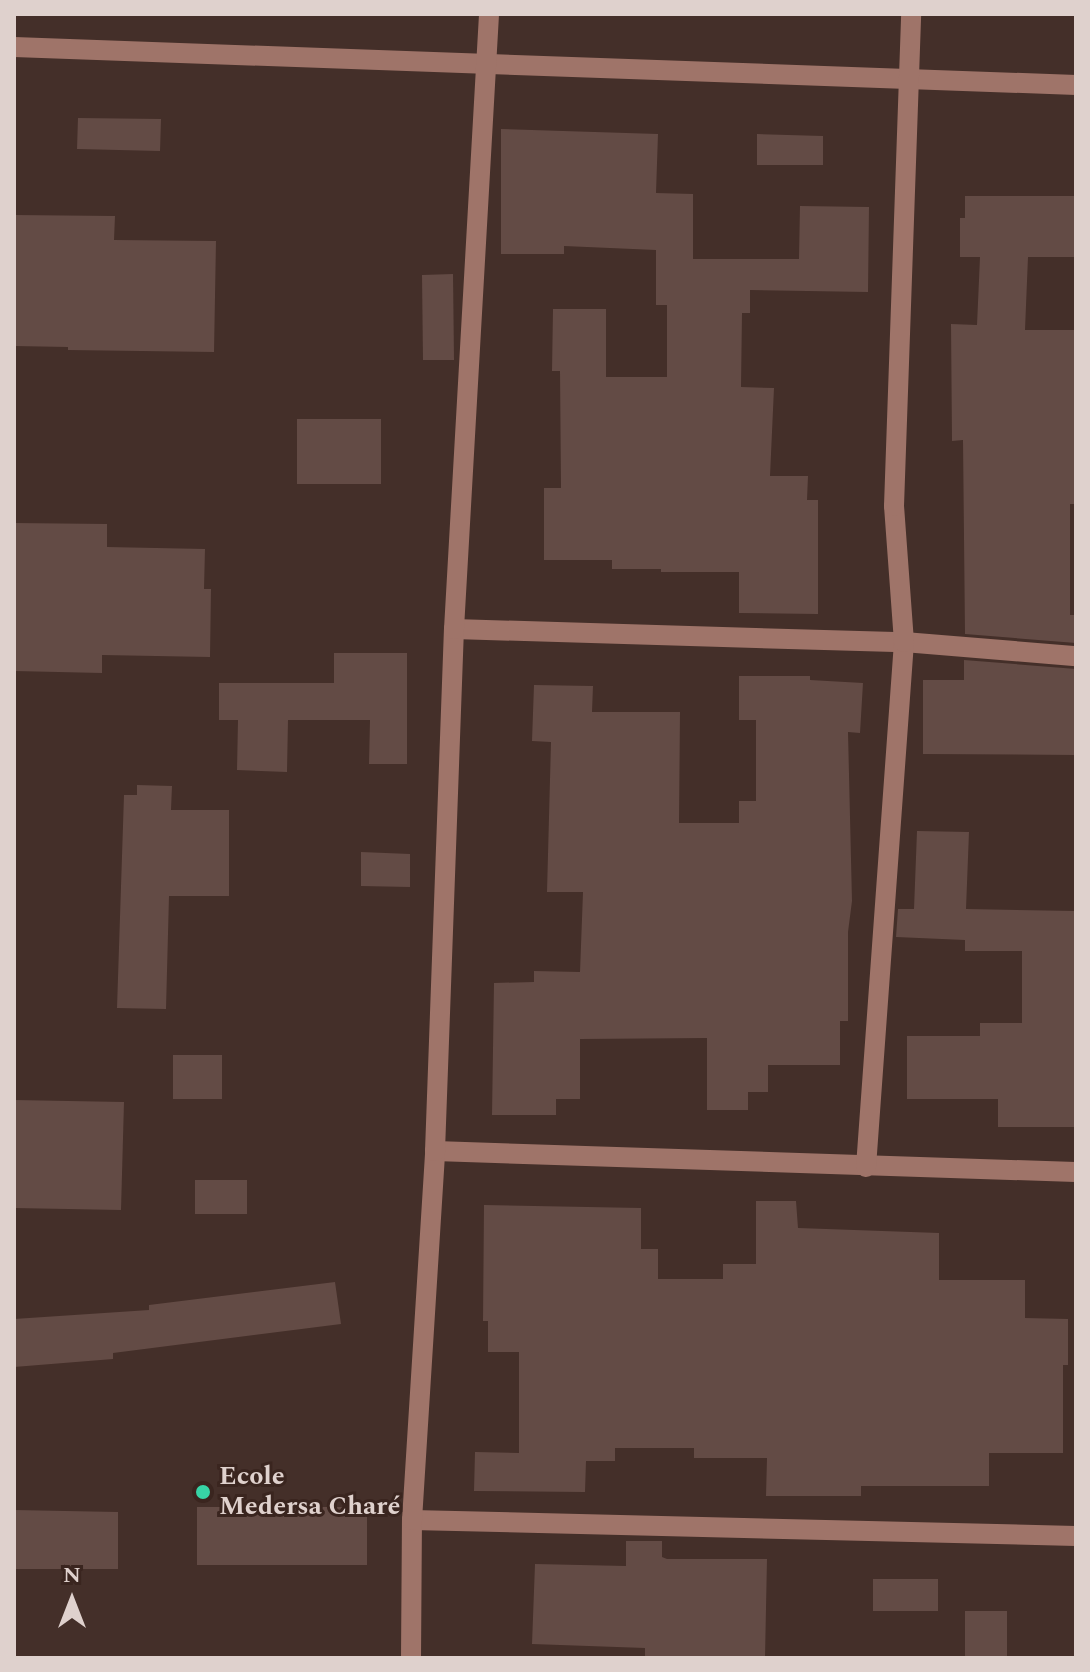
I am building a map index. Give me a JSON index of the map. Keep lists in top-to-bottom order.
{
  "places": ["Ecole Medersa Charé"],
  "north": "top"
}
